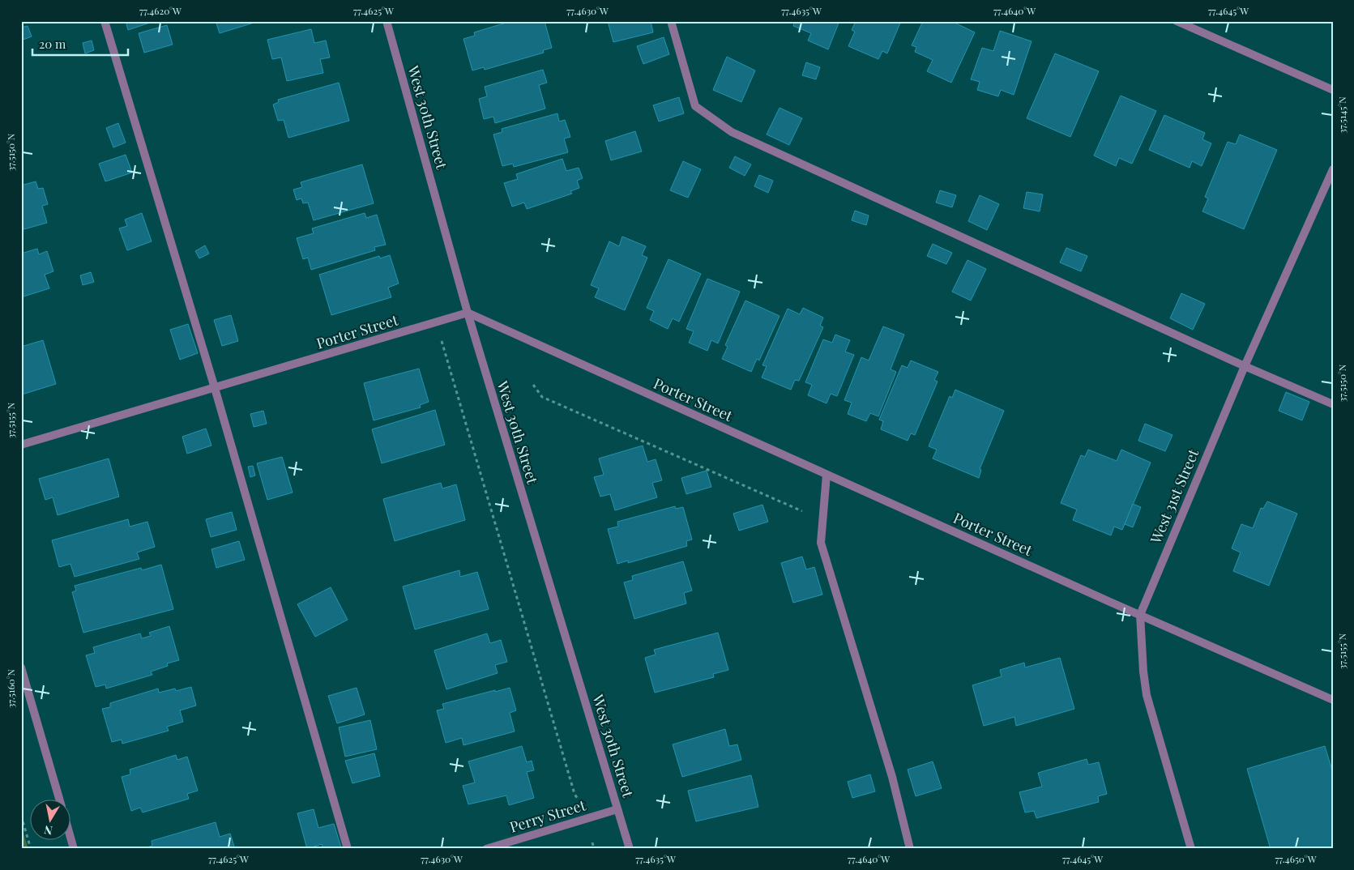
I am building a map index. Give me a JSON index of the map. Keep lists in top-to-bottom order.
{
  "streets": {
    "street": [
      "West 30th Street",
      "Porter Street",
      "West 31st Street",
      "Perry Street"
    ]
  },
  "crossings": [
    ["West 30th Street", "Porter Street"],
    ["West 30th Street", "Perry Street"],
    ["Porter Street", "West 31st Street"]
  ],
  "scale_bar": "20 m",
  "north": "bottom",
  "coordinates": [
    "77.4620°W",
    "77.4625°W",
    "77.4630°W",
    "77.4635°W",
    "77.4640°W",
    "77.4645°W",
    "37.5145°N",
    "37.5150°N",
    "37.5155°N",
    "37.5160°N",
    "77.4650°W"
  ]
}
